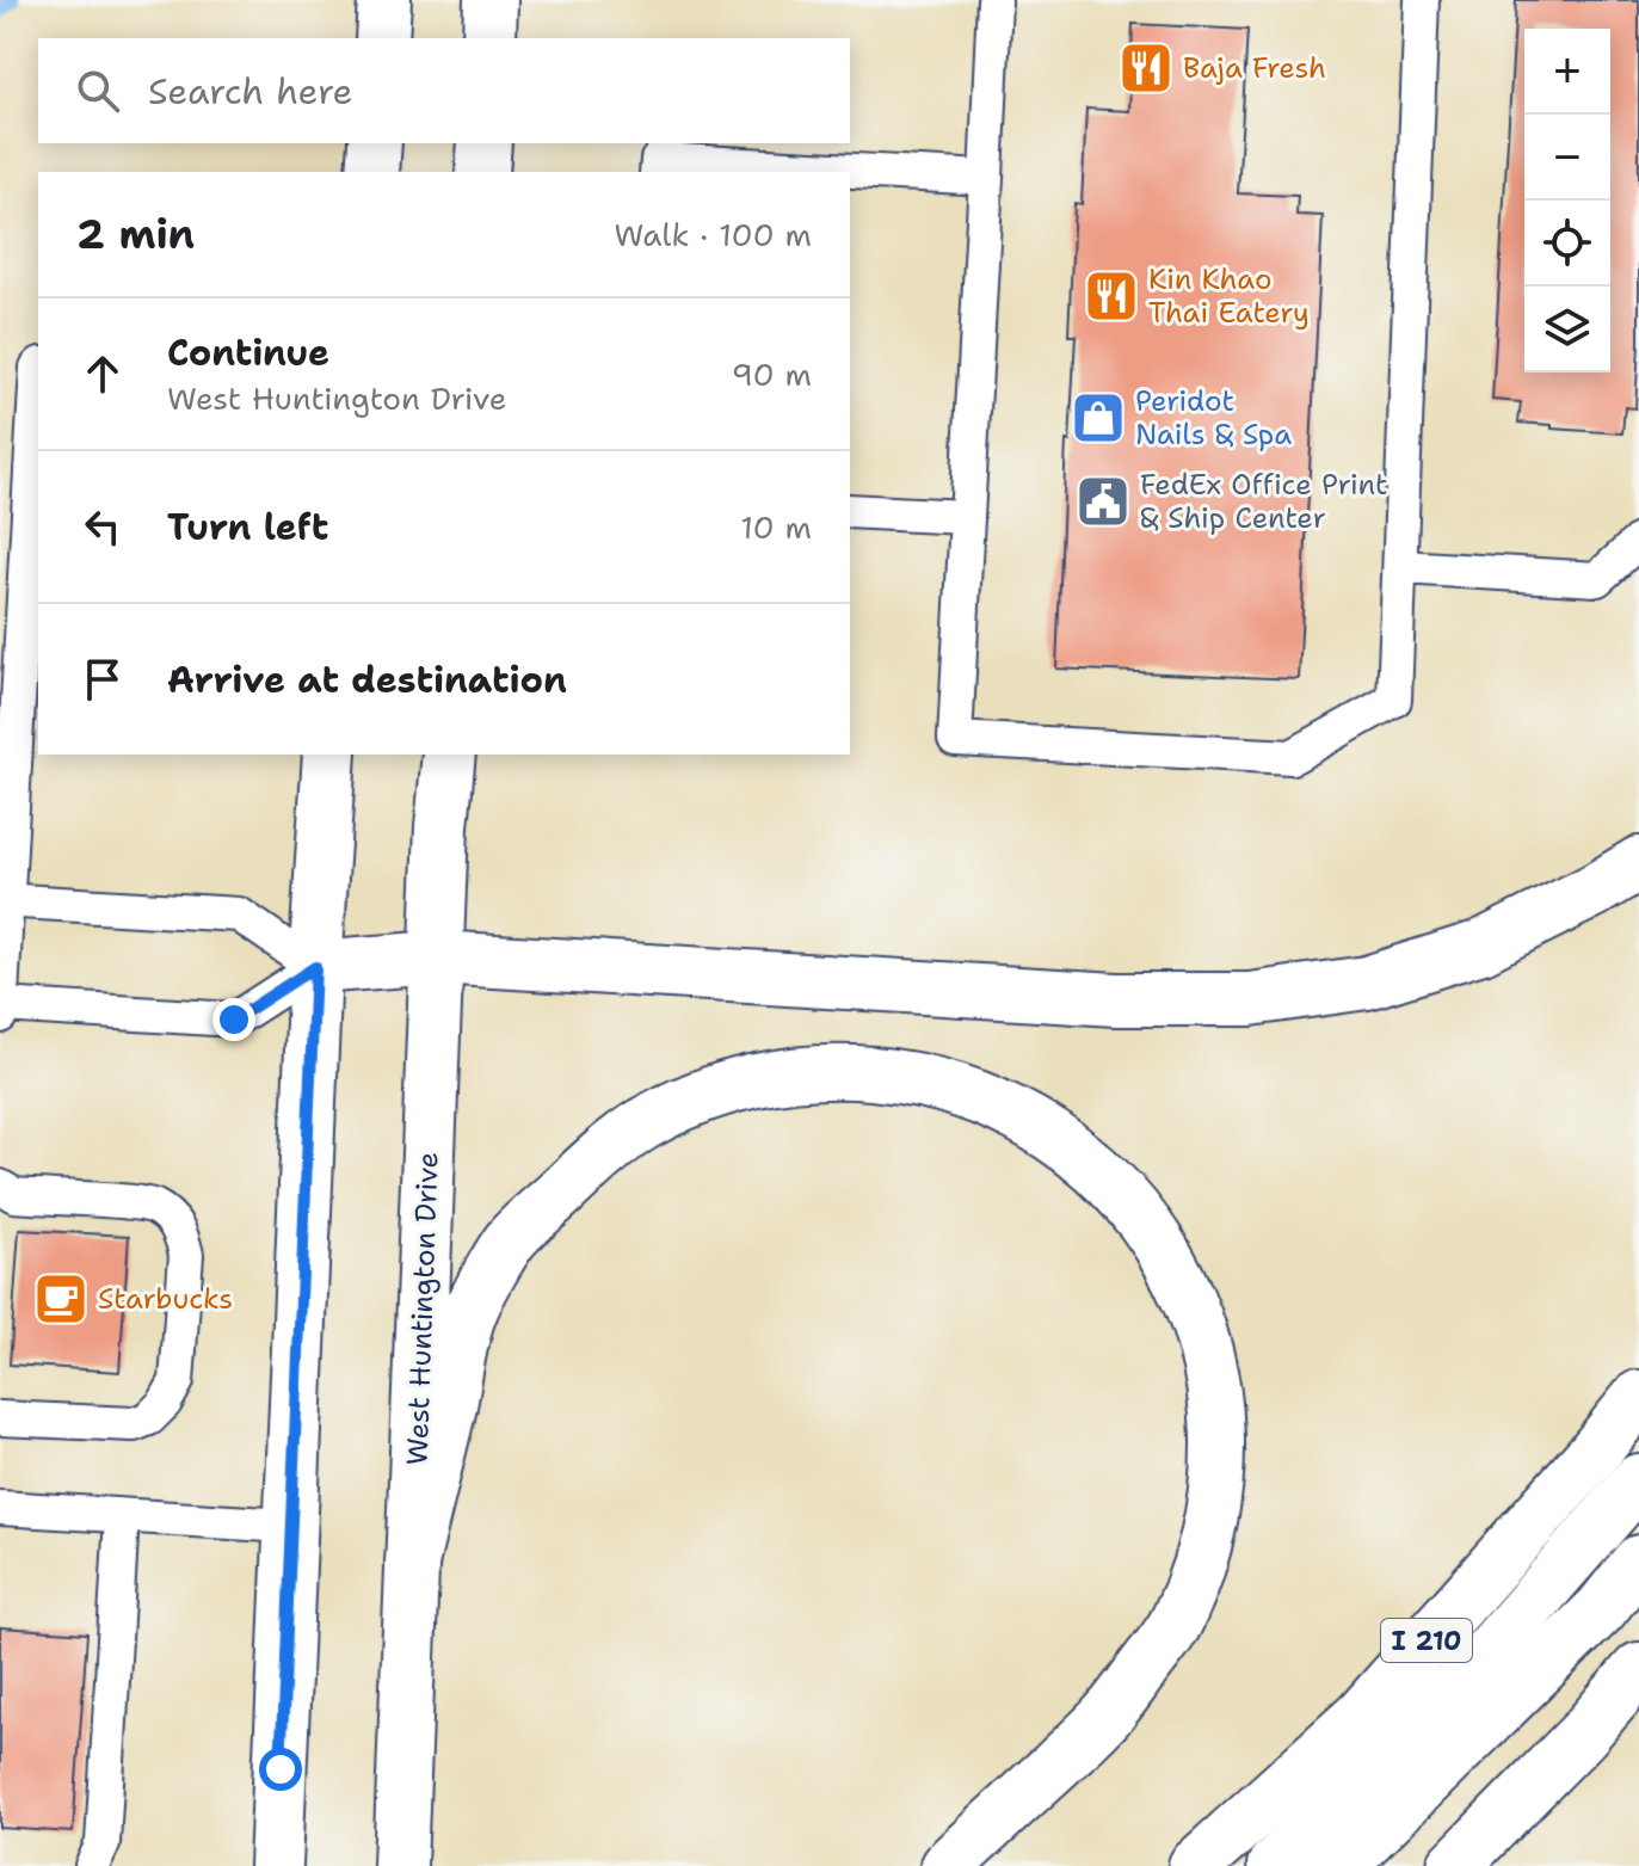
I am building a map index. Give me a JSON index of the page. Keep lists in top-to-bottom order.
{
  "streets": {
    "main road": ["West Huntington Drive", "I 210"]
  },
  "places": {
    "restaurant": ["Baja Fresh", "Kin Khao Thai Eatery"],
    "shop": ["Peridot Nails & Spa"],
    "public building": ["FedEx Office Print & Ship Center"],
    "cafe": ["Starbucks"]
  },
  "page": {
    "map_buttons": ["+", "−"],
    "search": "Search here",
    "heading": ["2 min", "Walk · 100 m"],
    "list": [
      ["Continue", "West Huntington Drive", "90 m"],
      ["Turn left", "10 m"],
      "Arrive at destination"
    ]
  }
}
